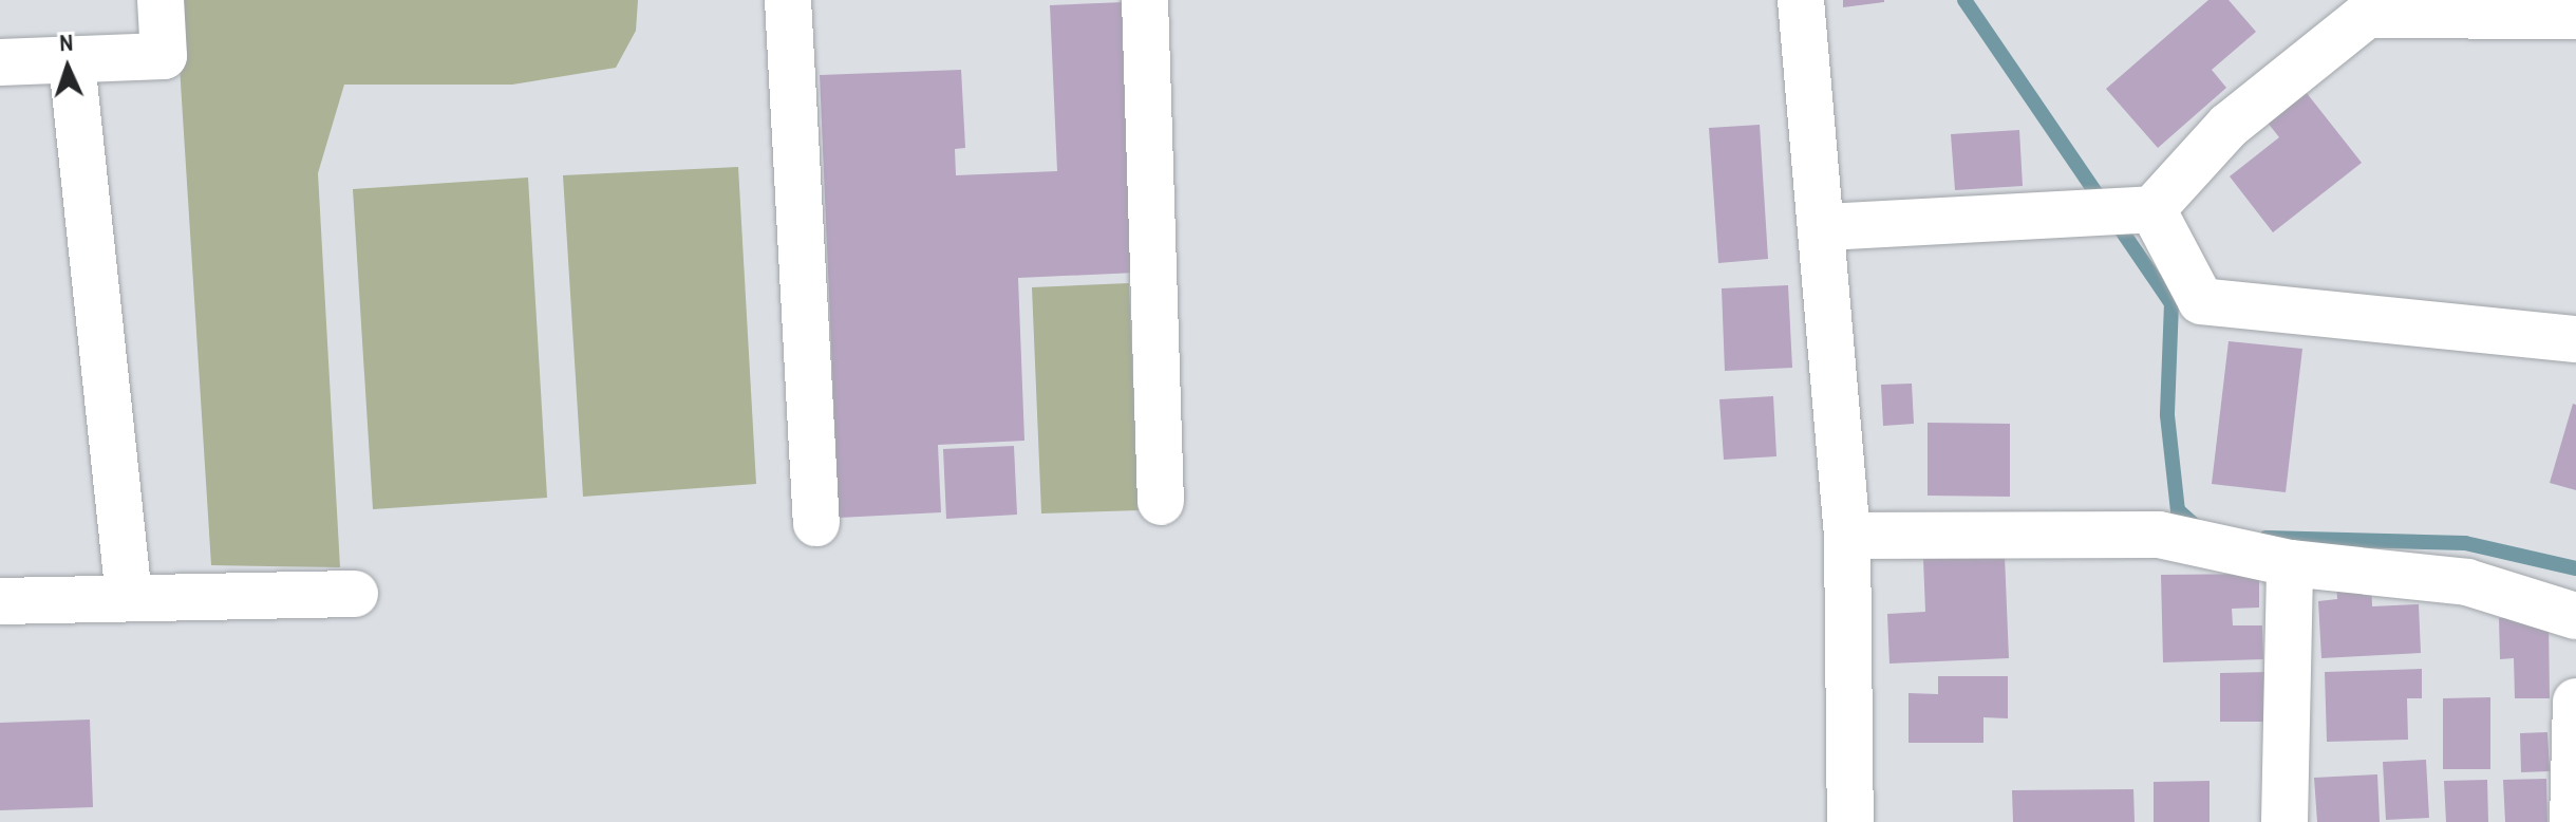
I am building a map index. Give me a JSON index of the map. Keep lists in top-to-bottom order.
{
  "north": "top"
}
